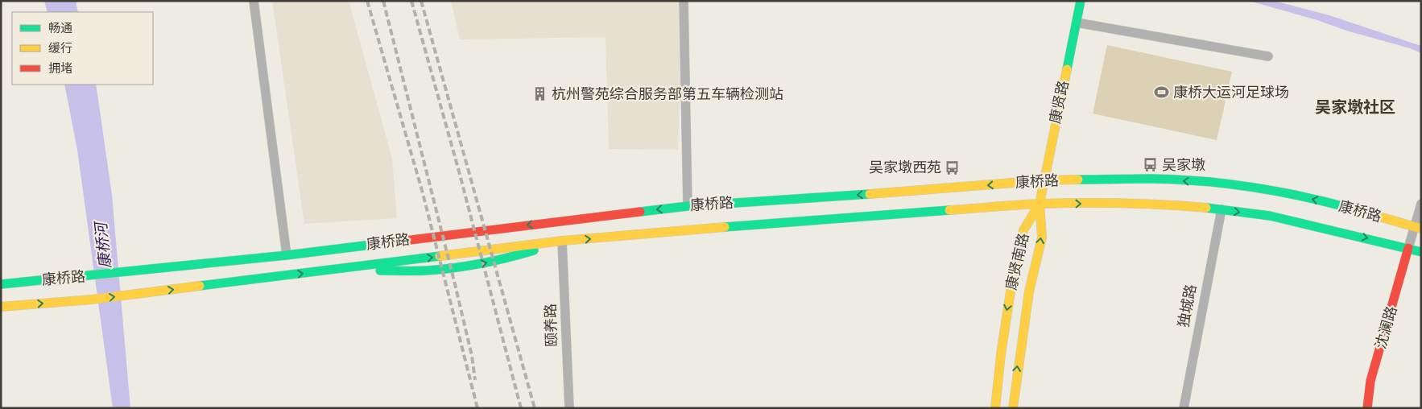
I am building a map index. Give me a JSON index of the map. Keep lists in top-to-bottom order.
{
  "streets": {
    "main road": [
      "康贤路",
      "康桥路",
      "康贤南路",
      "沈澜路"
    ],
    "street": ["独城路", "颐养路"]
  },
  "crossings": [
    ["康贤路", "康桥路"],
    ["康贤路", "康贤南路"],
    ["康桥路", "康贤南路"],
    ["康桥路", "独城路"],
    ["康桥路", "颐养路"],
    ["康桥路", "沈澜路"]
  ],
  "districts": ["吴家墩社区"],
  "water": ["康桥河"],
  "places": {
    "sports": ["康桥大运河足球场"],
    "building": ["杭州警苑综合服务部第五车辆检测站"],
    "bus stop": ["吴家墩", "吴家墩西苑"]
  },
  "legend": ["畅通", "缓行", "拥堵"]
}
